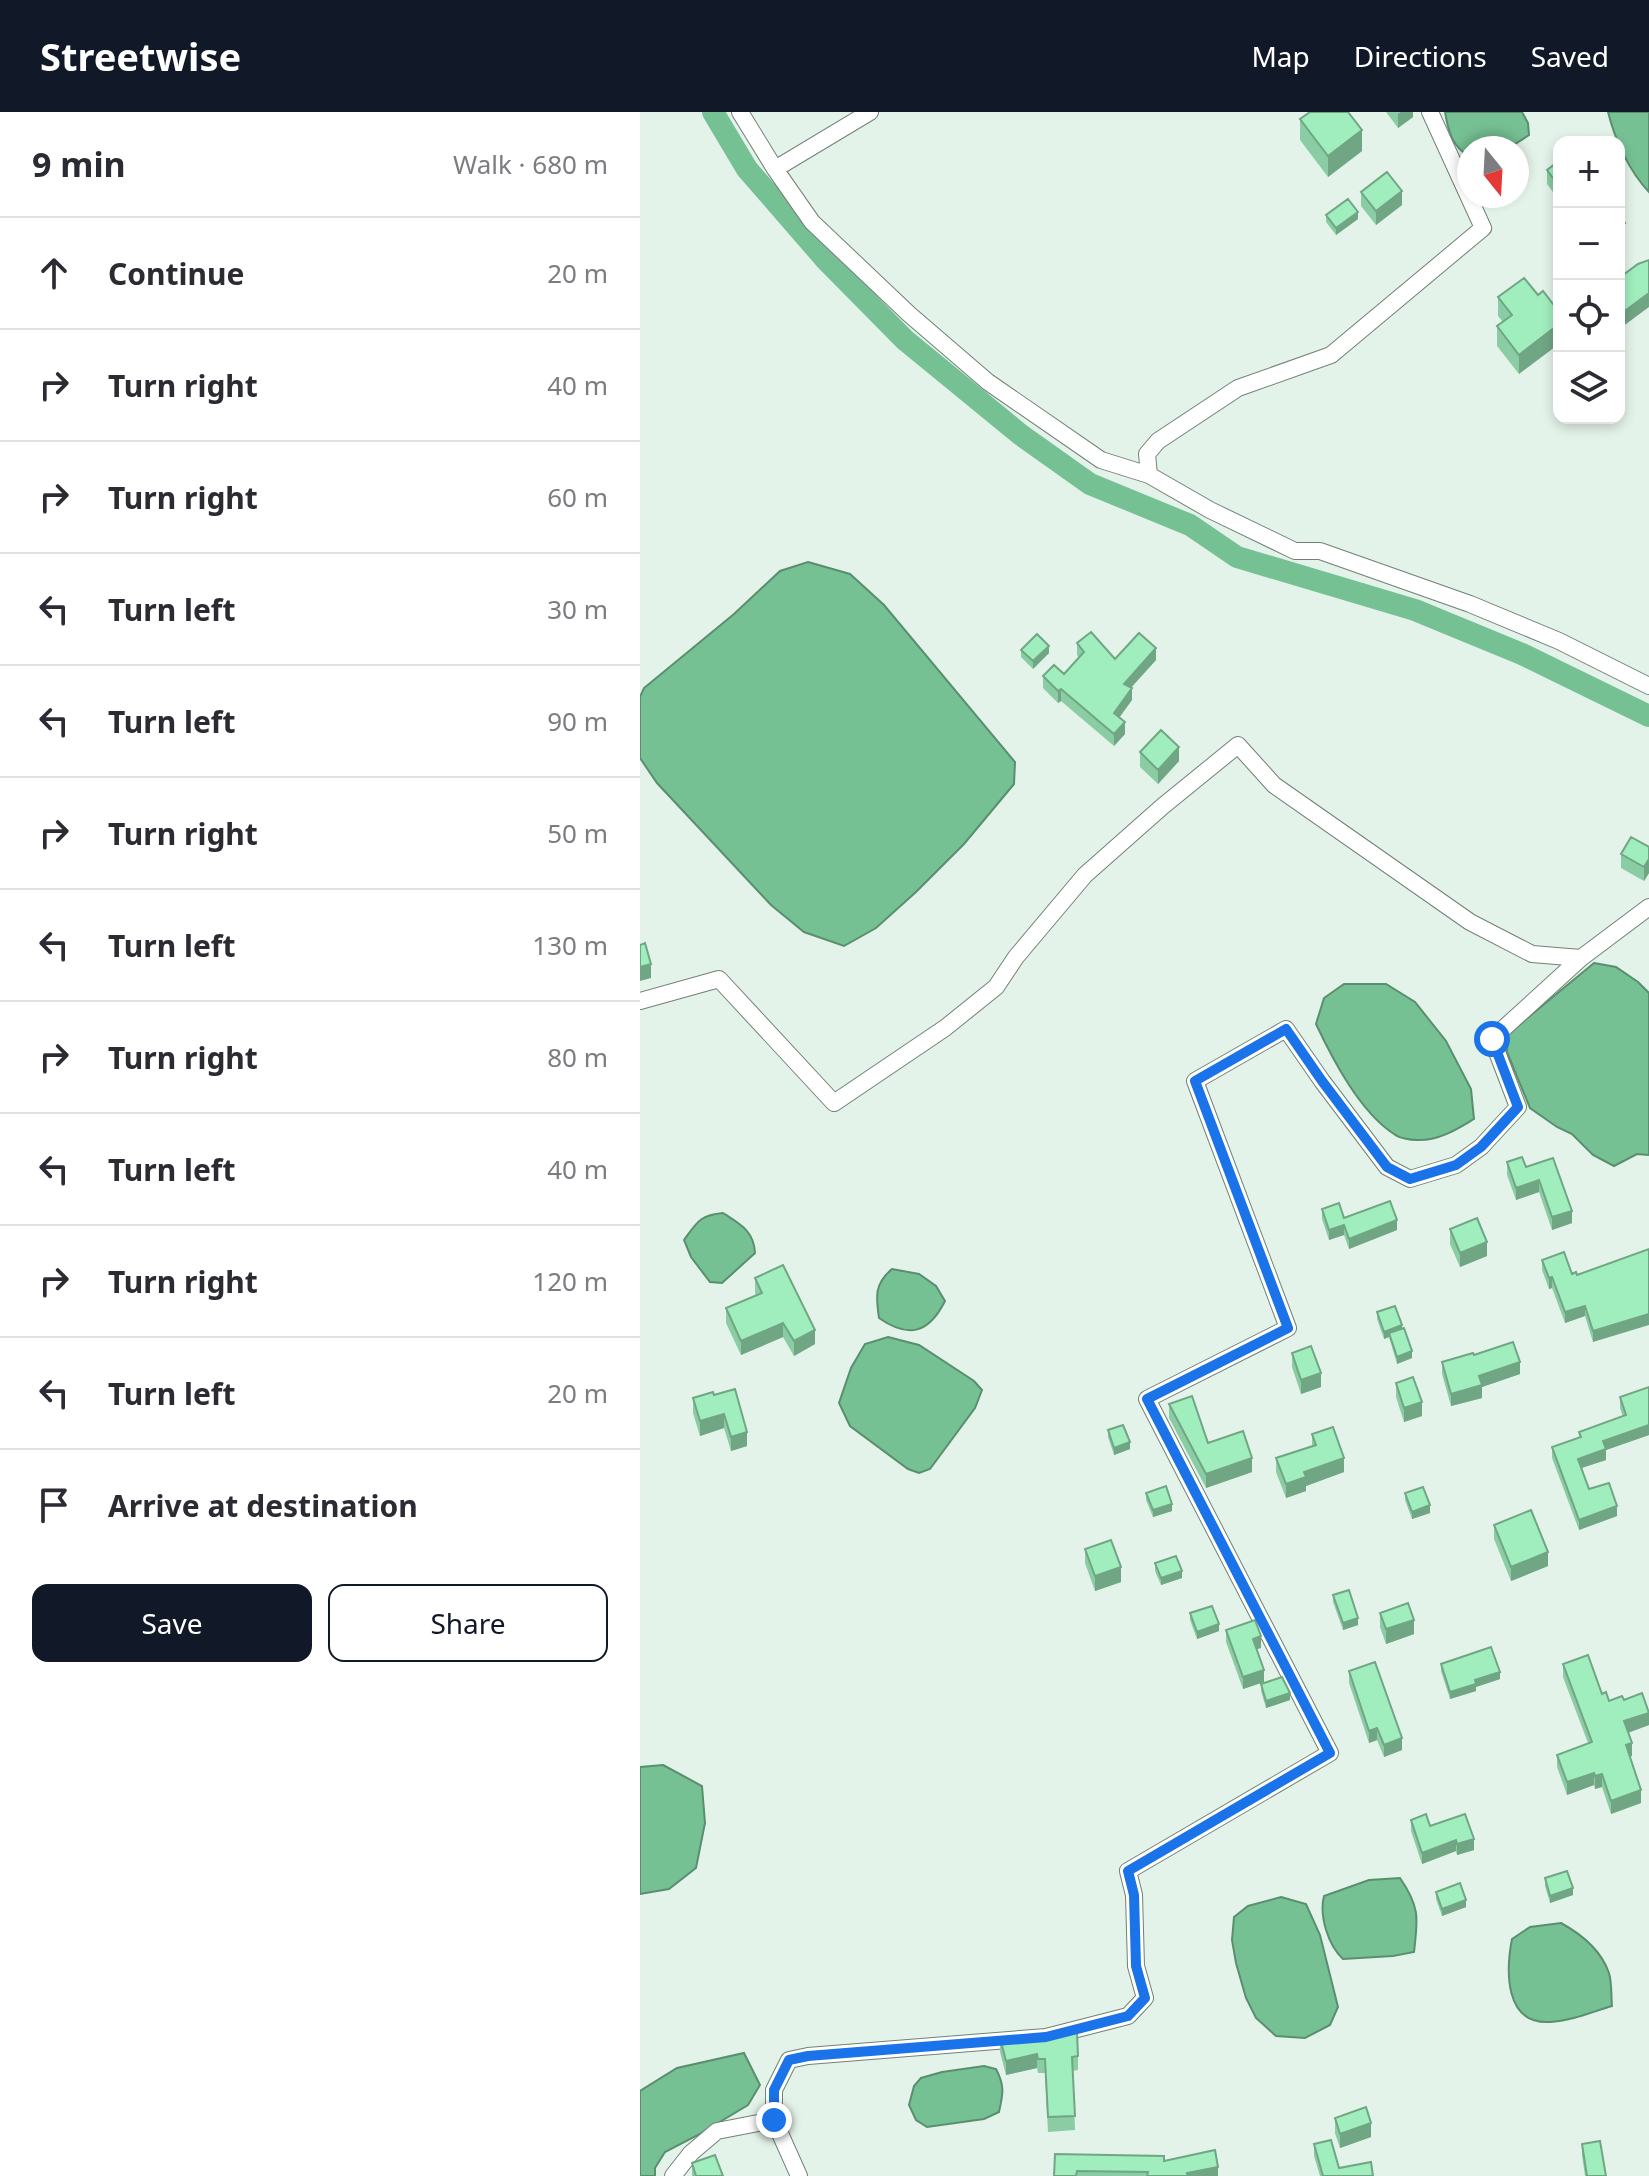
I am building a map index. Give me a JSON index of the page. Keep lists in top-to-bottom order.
{
  "north": "bottom",
  "page": {
    "header": "Streetwise",
    "nav": ["Map", "Directions", "Saved"],
    "heading": ["9 min", "Walk · 680 m"],
    "map_buttons": ["+", "−"],
    "list": [
      ["Continue", "20 m"],
      ["Turn right", "40 m"],
      ["Turn right", "60 m"],
      ["Turn left", "30 m"],
      ["Turn left", "90 m"],
      ["Turn right", "50 m"],
      ["Turn left", "130 m"],
      ["Turn right", "80 m"],
      ["Turn left", "40 m"],
      ["Turn right", "120 m"],
      ["Turn left", "20 m"],
      "Arrive at destination"
    ],
    "buttons": ["Save", "Share"]
  }
}
